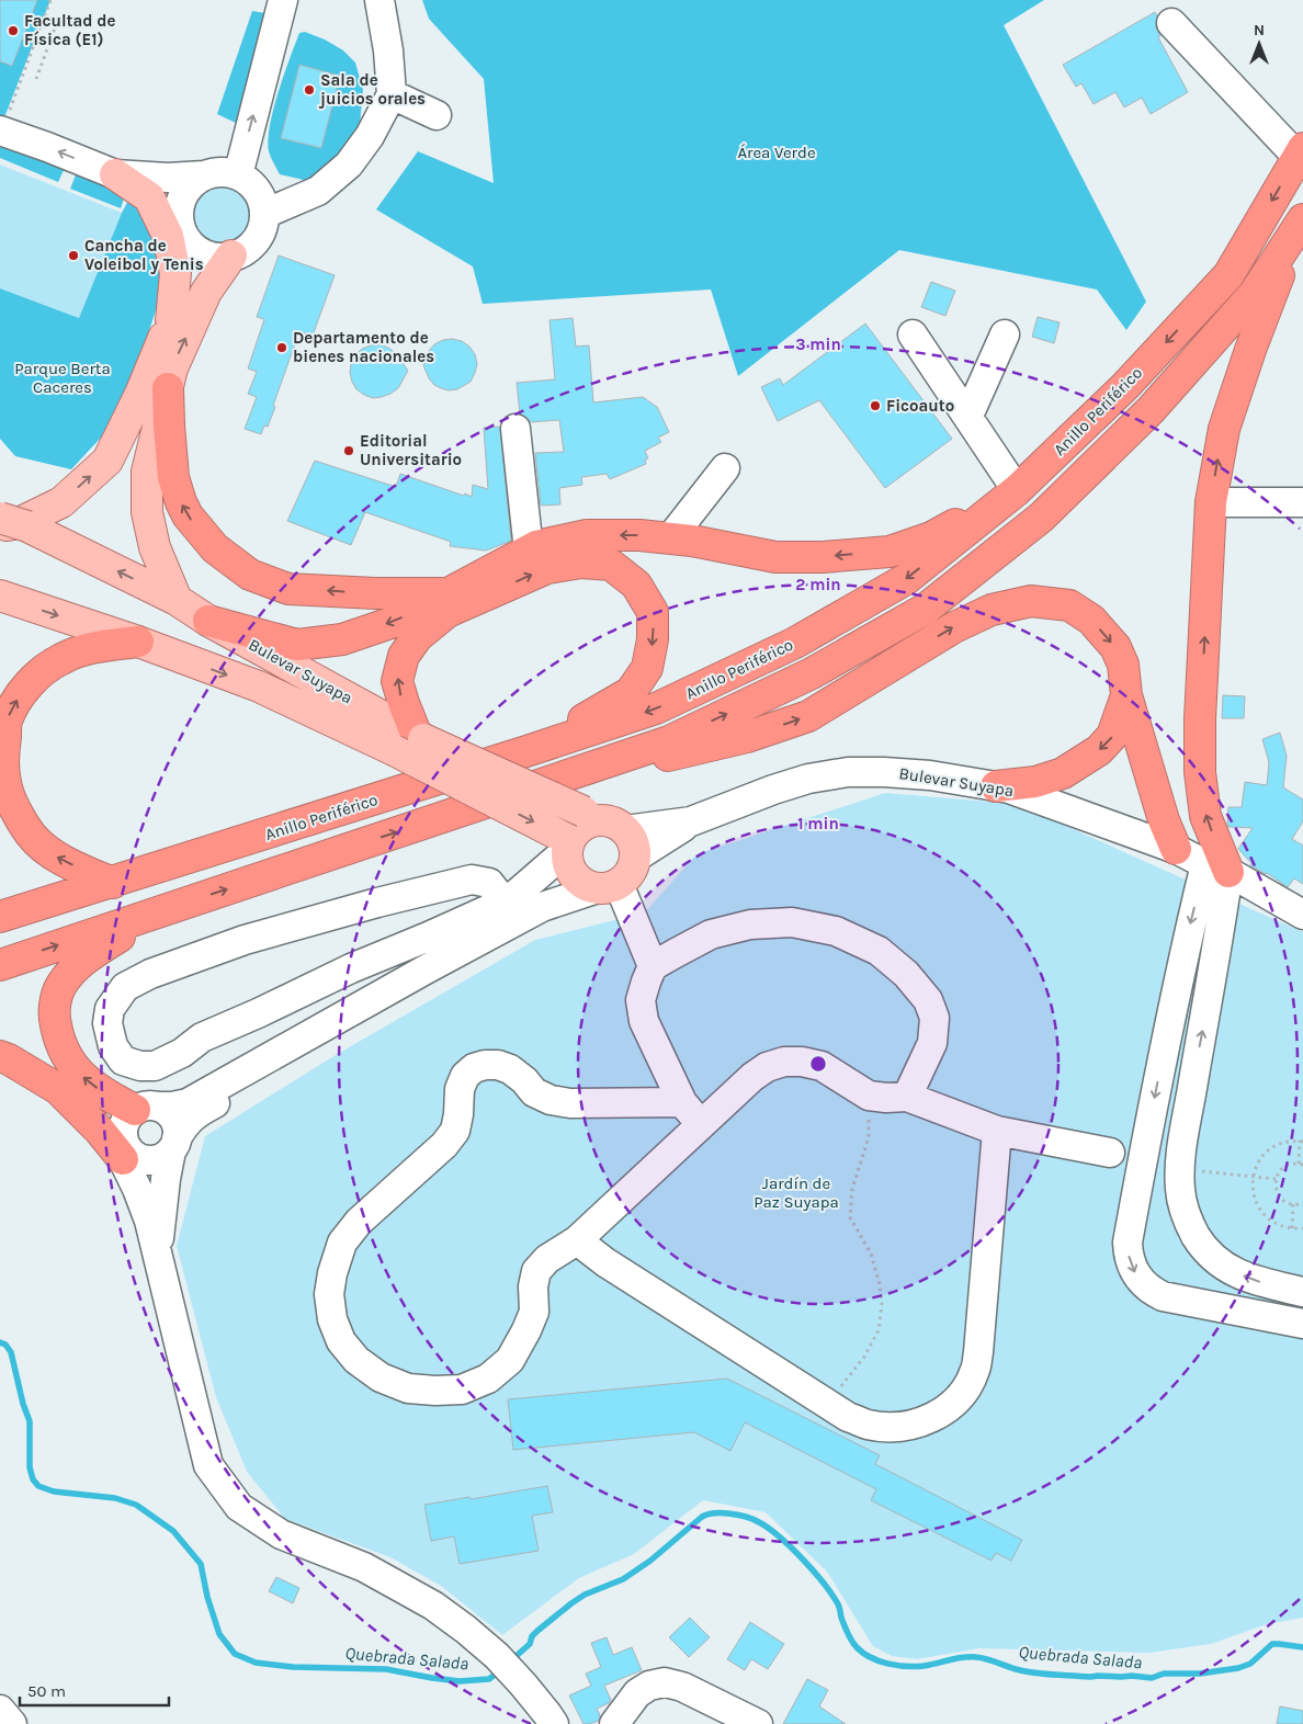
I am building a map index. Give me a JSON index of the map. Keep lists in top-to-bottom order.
{
  "streets": {
    "highway": ["Anillo Periférico"],
    "main road": ["Bulevar Suyapa"]
  },
  "water": ["Quebrada Salada"],
  "parks": ["Área Verde", "Parque Berta Caceres", "Jardín de Paz Suyapa"],
  "places": [
    "Facultad de Física (E1)",
    "Sala de juicios orales",
    "Cancha de Voleibol y Tenis",
    "Departamento de bienes nacionales",
    "Ficoauto",
    "Editorial Universitario"
  ],
  "scale_bar": "50 m",
  "north": "top",
  "rings": ["3 min", "2 min", "1 min"]
}
